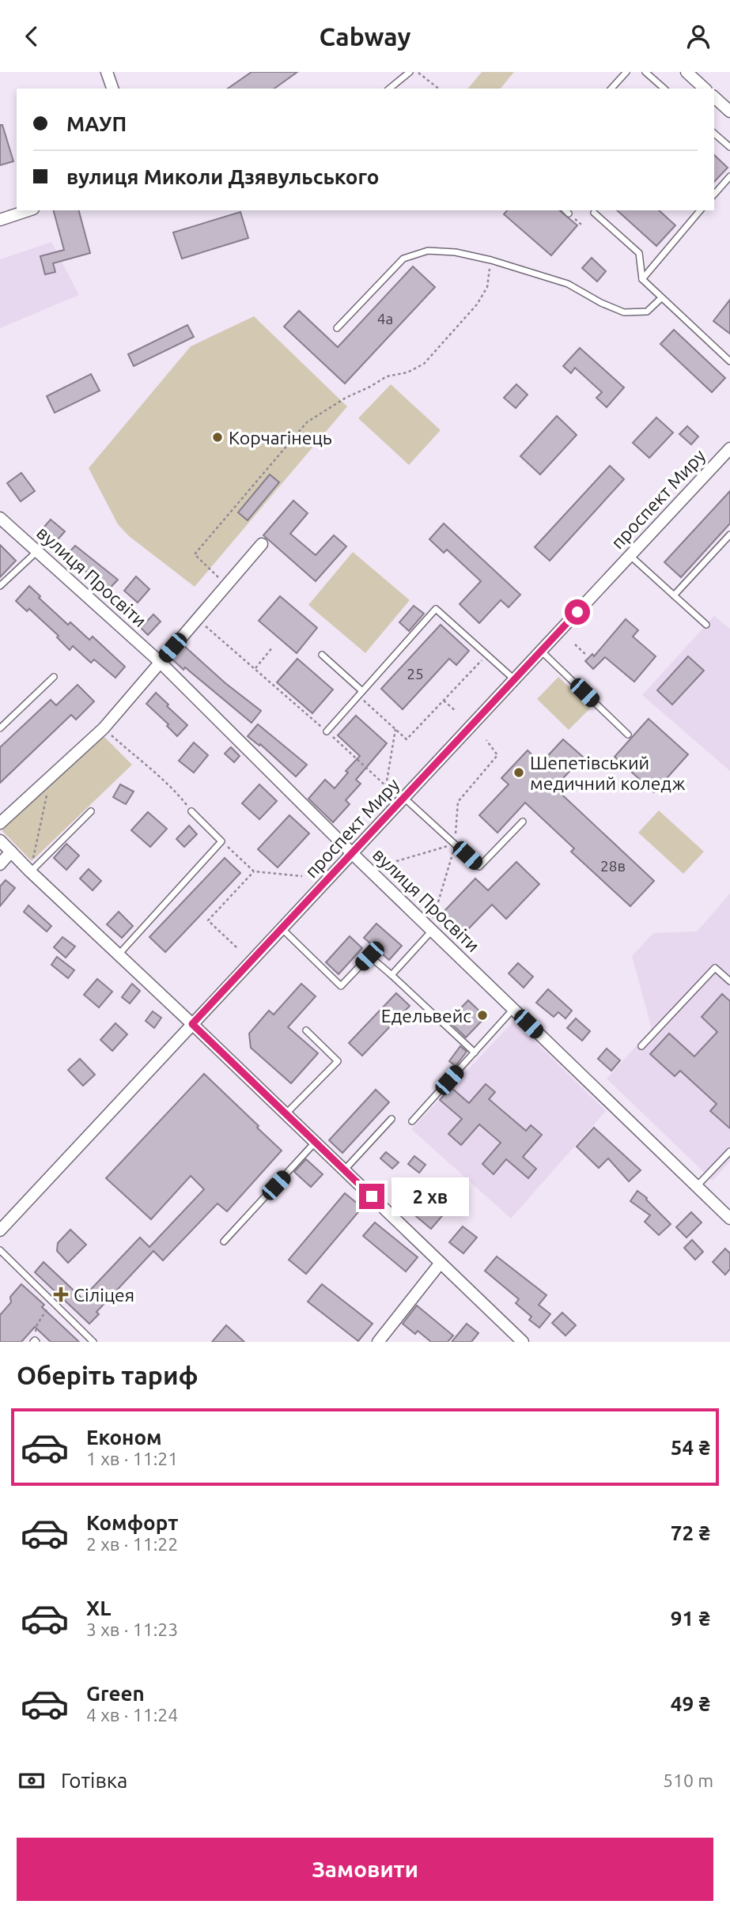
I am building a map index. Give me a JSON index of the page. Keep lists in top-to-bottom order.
{
  "streets": {
    "street": ["проспект Миру", "вулиця Просвіти"]
  },
  "crossings": [
    ["проспект Миру", "вулиця Просвіти"]
  ],
  "places": {
    "other": ["Корчагінець", "Шепетівський медичний коледж", "Едельвейс"],
    "health": ["Сіліцея"]
  },
  "house_numbers": ["4а", "25", "28в"],
  "page": {
    "header": "Cabway",
    "banner": ["МАУП", "вулиця Миколи Дзявульського"],
    "bubble": "2 хв",
    "heading": "Оберіть тариф",
    "list": [
      {
        "name": "Економ",
        "note": "1 хв · 11:21",
        "value": "54 ₴"
      },
      {
        "name": "Комфорт",
        "note": "2 хв · 11:22",
        "value": "72 ₴"
      },
      {
        "name": "XL",
        "note": "3 хв · 11:23",
        "value": "91 ₴"
      },
      {
        "name": "Green",
        "note": "4 хв · 11:24",
        "value": "49 ₴"
      }
    ],
    "pay": ["Готівка", "510 m"],
    "buttons": "Замовити"
  }
}
